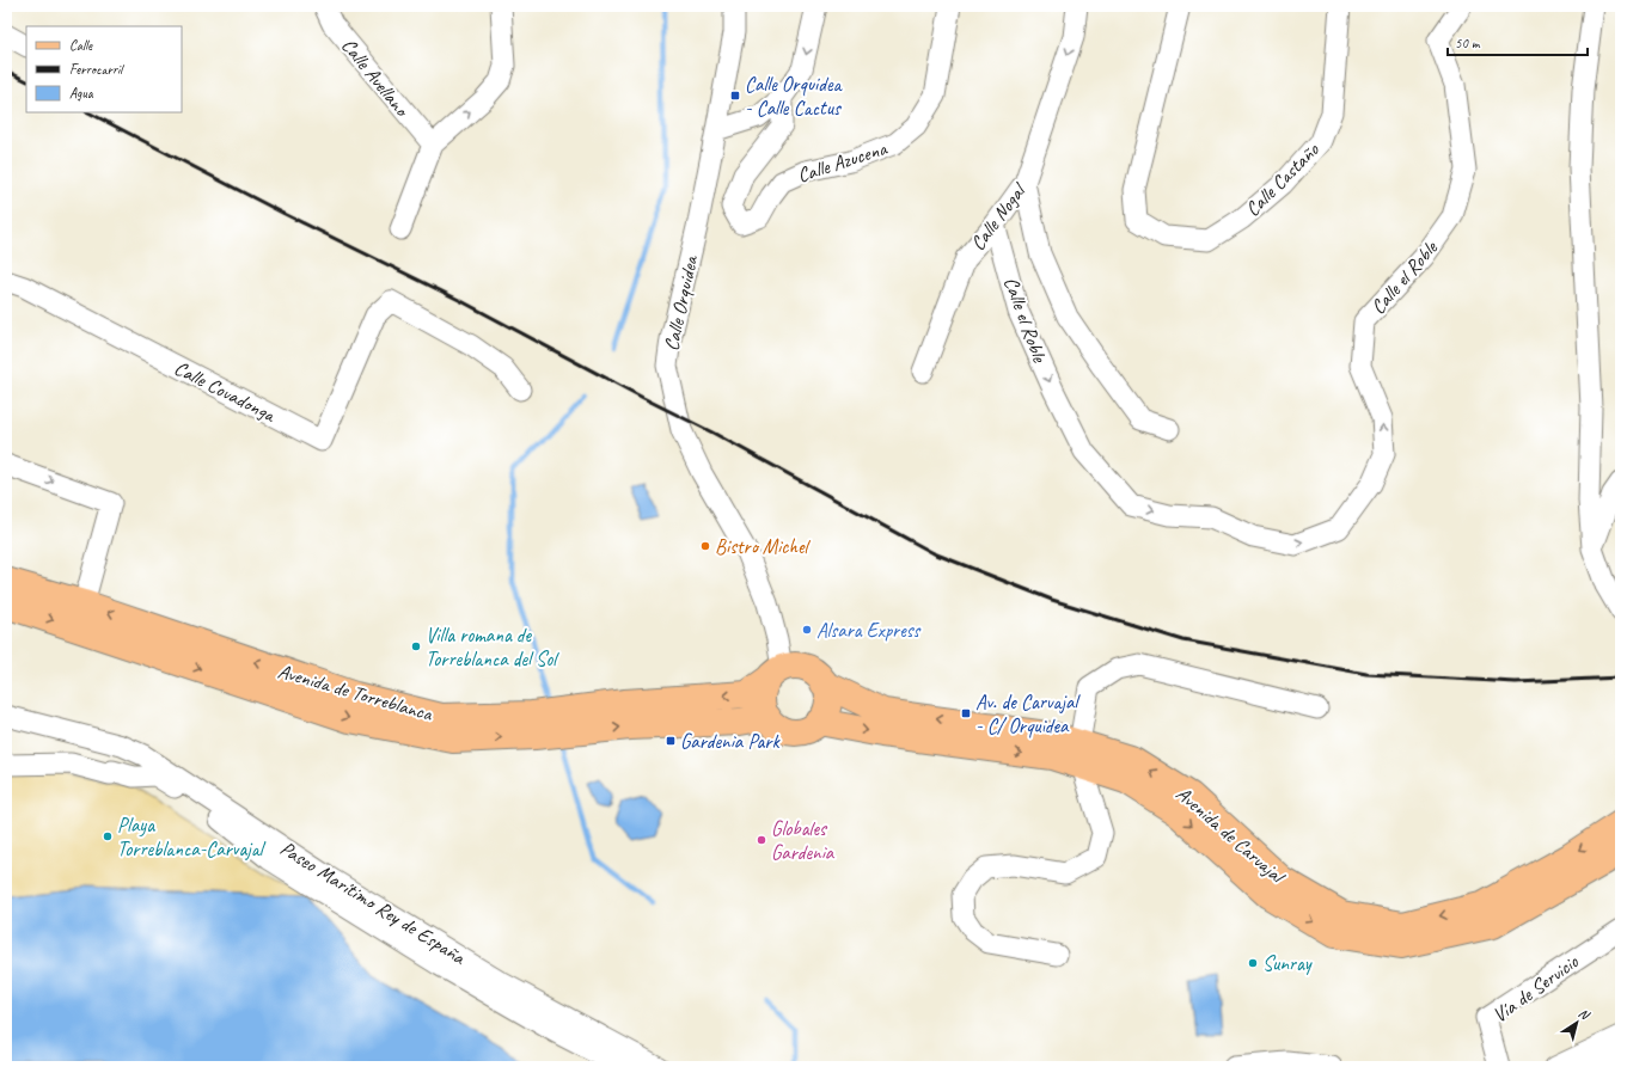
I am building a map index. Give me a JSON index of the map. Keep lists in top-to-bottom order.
{
  "streets": {
    "main road": ["Avenida de Torreblanca", "Avenida de Carvajal"],
    "street": [
      "Calle Avellano",
      "Calle Azucena",
      "Calle Castaño",
      "Calle Nogal",
      "Calle el Roble",
      "Calle Orquidea",
      "Calle Covadonga",
      "Paseo Marítimo Rey de España",
      "Vía de Servicio"
    ]
  },
  "crossings": [
    ["Calle Nogal", "Calle el Roble"],
    ["Calle Orquidea", "Avenida de Torreblanca"],
    ["Calle Orquidea", "Avenida de Carvajal"],
    ["Avenida de Torreblanca", "Avenida de Carvajal"]
  ],
  "one_way": ["Calle Nogal"],
  "places": {
    "transit": ["Calle Orquidea - Calle Cactus", "Av. de Carvajal - C/ Orquidea", "Gardenia Park"],
    "other": [
      "Bistro Michel",
      "Alsara Express",
      "Villa romana de Torreblanca del Sol",
      "Playa Torreblanca-Carvajal",
      "Globales Gardenia",
      "Sunray"
    ]
  },
  "legend": ["Calle", "Ferrocarril", "Agua"],
  "scale_bar": "50 m",
  "north": "top right"
}
